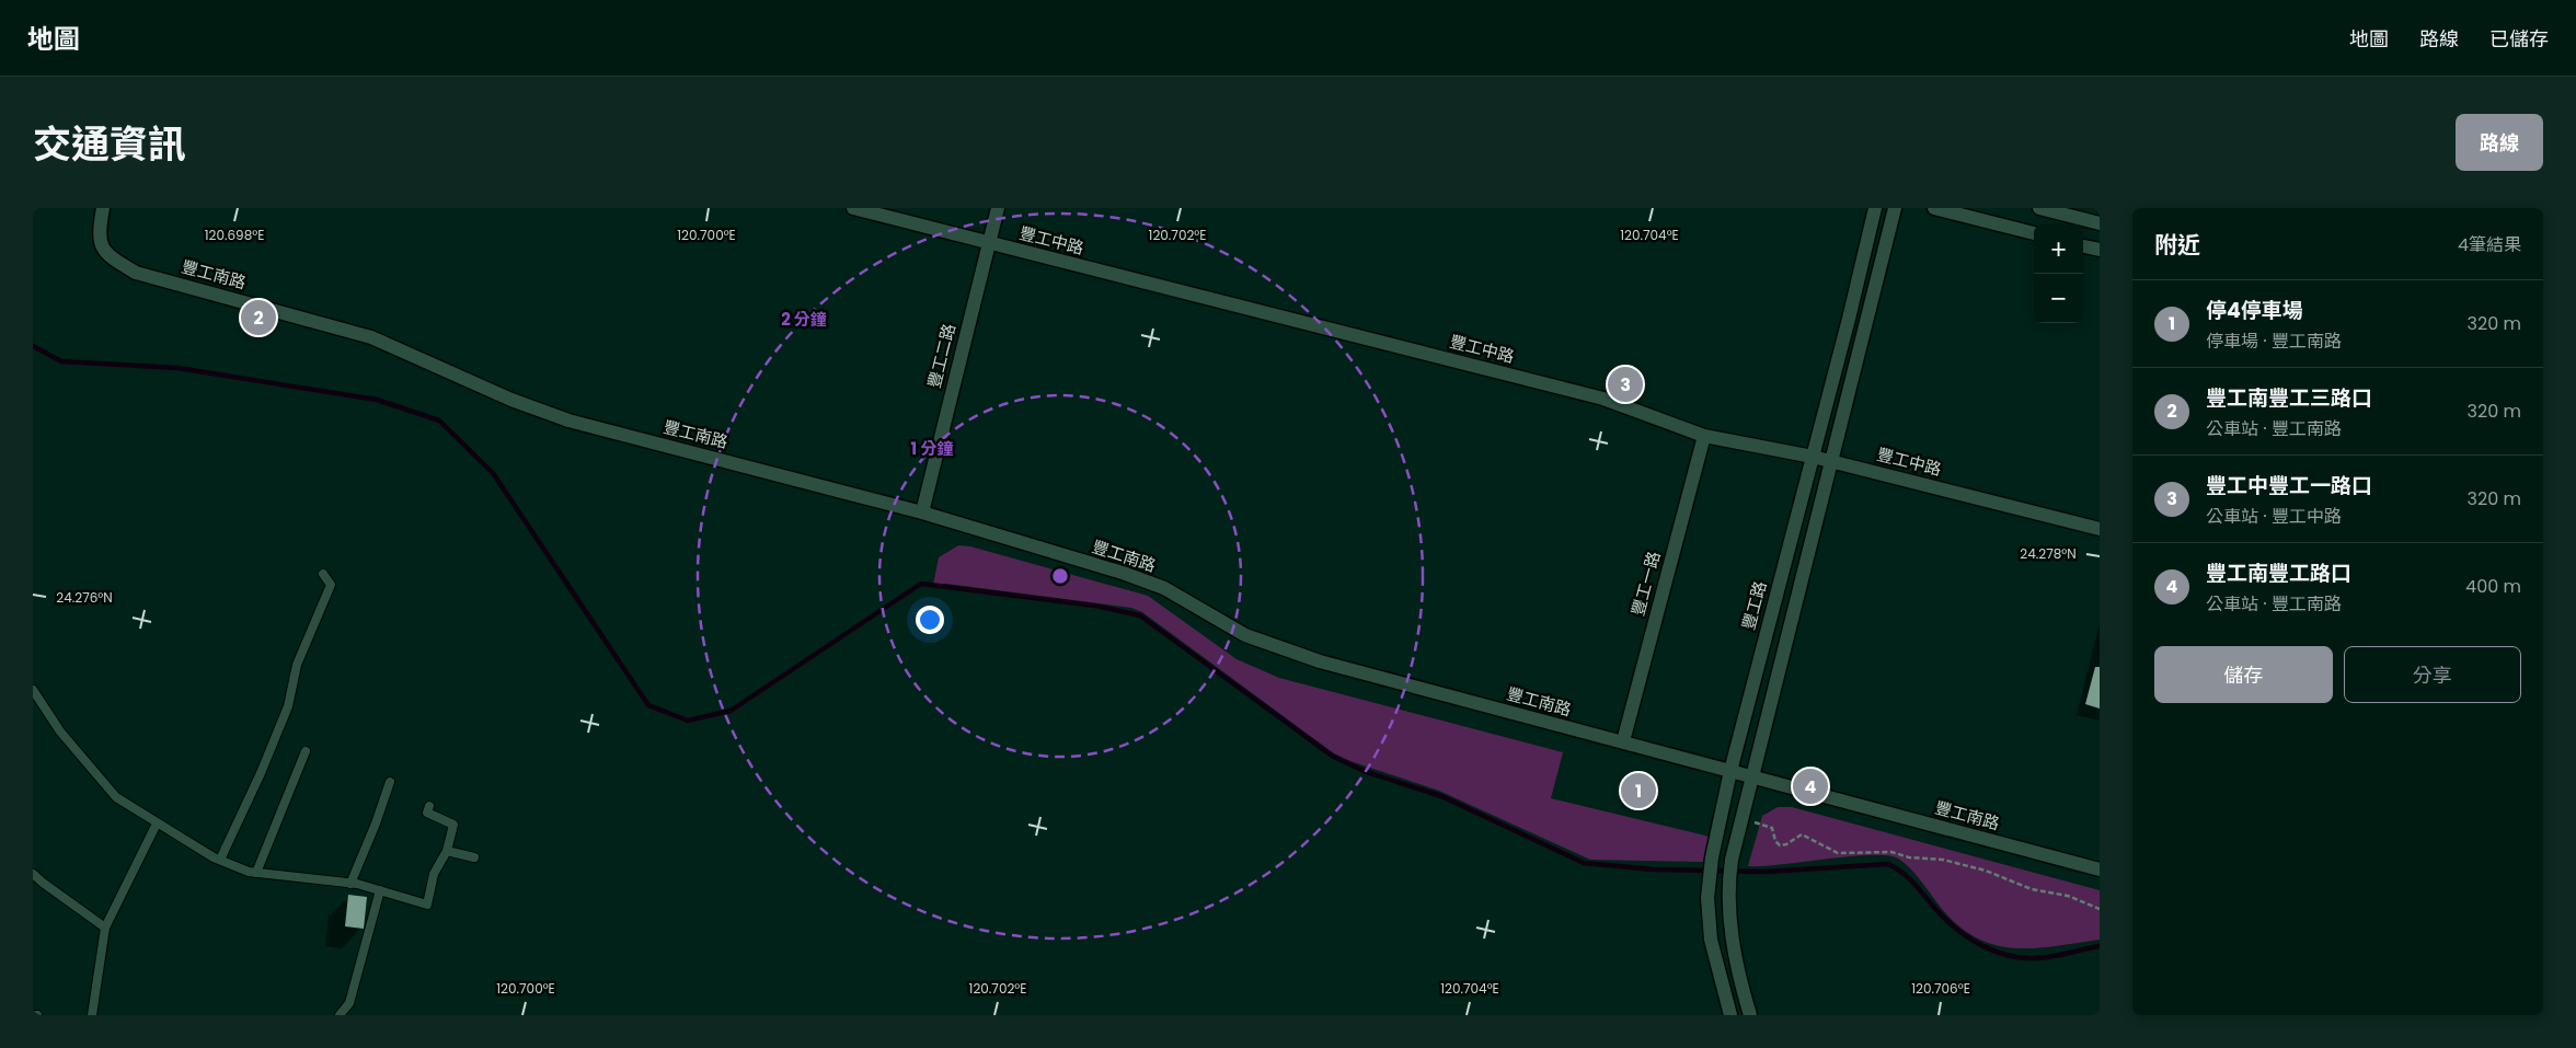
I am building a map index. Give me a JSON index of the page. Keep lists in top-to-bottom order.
{
  "streets": {
    "street": [
      "豐工中路",
      "豐工南路",
      "豐工二路",
      "豐工一路",
      "豐工路"
    ]
  },
  "crossings": [
    ["豐工中路", "豐工二路"],
    ["豐工中路", "豐工一路"],
    ["豐工中路", "豐工路"],
    ["豐工南路", "豐工二路"],
    ["豐工南路", "豐工一路"],
    ["豐工南路", "豐工路"]
  ],
  "page": {
    "header": "地圖",
    "nav": ["地圖", "路線", "已儲存"],
    "title": "交通資訊",
    "buttons": [
      "路線",
      ["儲存", "分享"]
    ],
    "heading": ["附近", "4筆結果"],
    "map_buttons": ["+", "−"],
    "list": [
      {
        "mark": "1",
        "name": "停4停車場",
        "note": "停車場 · 豐工南路",
        "value": "320 m"
      },
      {
        "mark": "2",
        "name": "豐工南豐工三路口",
        "note": "公車站 · 豐工南路",
        "value": "320 m"
      },
      {
        "mark": "3",
        "name": "豐工中豐工一路口",
        "note": "公車站 · 豐工中路",
        "value": "320 m"
      },
      {
        "mark": "4",
        "name": "豐工南豐工路口",
        "note": "公車站 · 豐工南路",
        "value": "400 m"
      }
    ],
    "pins": [
      "2",
      "3",
      "4",
      "1"
    ]
  },
  "coordinates": [
    "120.698°E",
    "120.700°E",
    "120.702°E",
    "120.704°E",
    "24.278°N",
    "24.276°N",
    "120.706°E"
  ],
  "rings": ["2 分鐘", "1 分鐘"]
}
